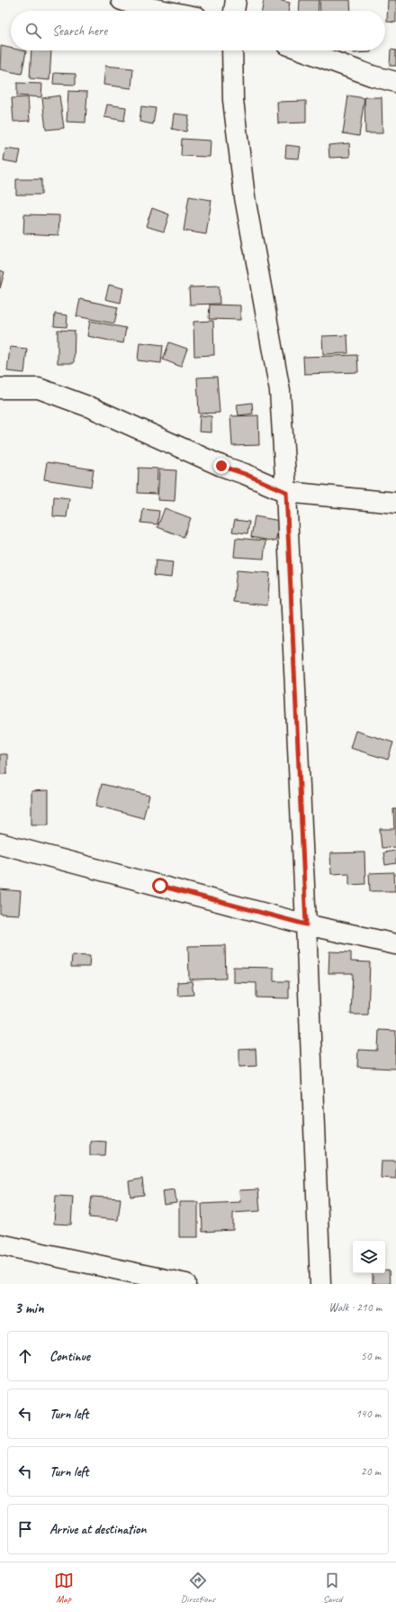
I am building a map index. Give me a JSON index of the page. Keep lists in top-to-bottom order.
{
  "page": {
    "search": "Search here",
    "heading": ["3 min", "Walk · 210 m"],
    "list": [
      ["Continue", "50 m"],
      ["Turn left", "140 m"],
      ["Turn left", "20 m"],
      "Arrive at destination"
    ],
    "nav": ["Map", "Directions", "Saved"]
  }
}
